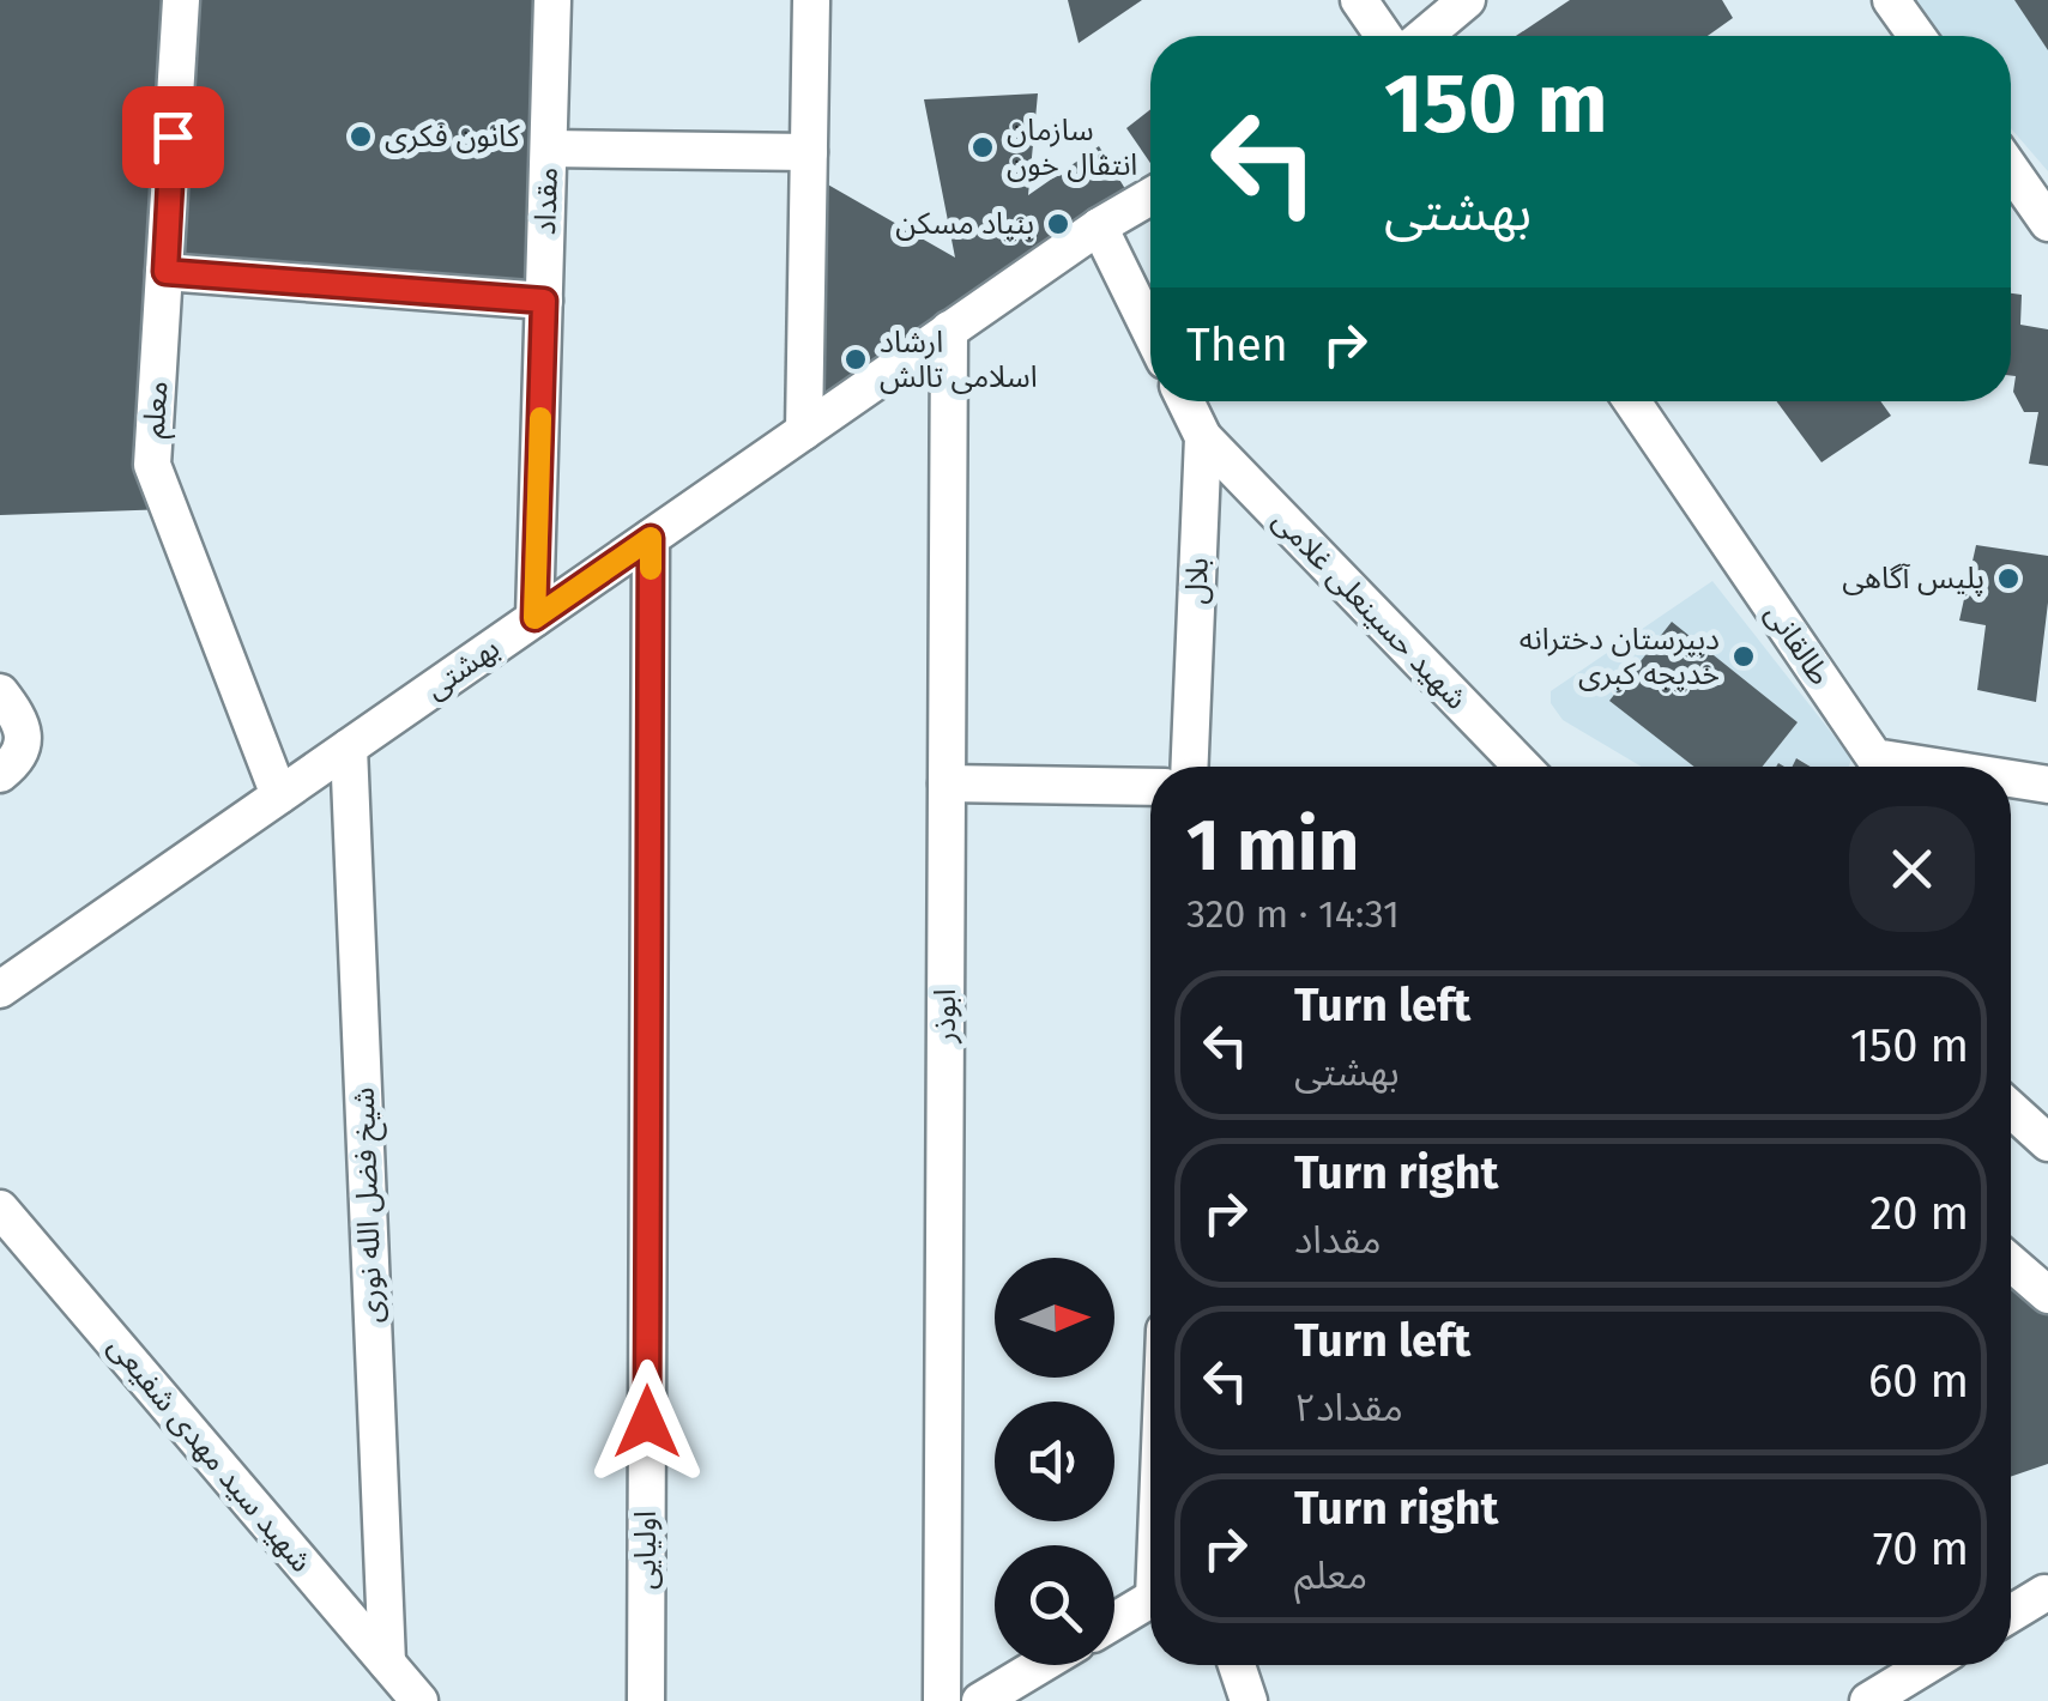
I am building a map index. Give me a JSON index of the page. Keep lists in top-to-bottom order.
{
  "streets": {
    "street": [
      "مقداد",
      "معلم",
      "بلال",
      "شهید حسینعلی غلامی",
      "طالقانی",
      "بهشتی",
      "ابوذر",
      "شیخ فضل الله نوری",
      "شهید سید مهدی شفیعی",
      "اولیایی"
    ]
  },
  "crossings": [
    ["مقداد", "بهشتی"],
    ["معلم", "بهشتی"],
    ["بلال", "شهید حسینعلی غلامی"],
    ["بهشتی", "ابوذر"],
    ["بهشتی", "شیخ فضل الله نوری"],
    ["بهشتی", "اولیایی"],
    ["شیخ فضل الله نوری", "شهید سید مهدی شفیعی"]
  ],
  "places": [
    "کانون فکری",
    "سازمان انتقال خون",
    "بنیاد مسکن",
    "ارشاد اسلامی تالش",
    "پلیس آگاهی",
    "دبیرستان دخترانه خدیجه کبری"
  ],
  "north": "right",
  "page": {
    "turn": ["150 m", "بهشتی"],
    "then": "Then",
    "heading": ["1 min", "320 m · 14:31"],
    "list": [
      {
        "name": "Turn left",
        "note": "بهشتی",
        "value": "150 m"
      },
      {
        "name": "Turn right",
        "note": "مقداد",
        "value": "20 m"
      },
      {
        "name": "Turn left",
        "note": "مقداد۲",
        "value": "60 m"
      },
      {
        "name": "Turn right",
        "note": "معلم",
        "value": "70 m"
      }
    ]
  }
}
